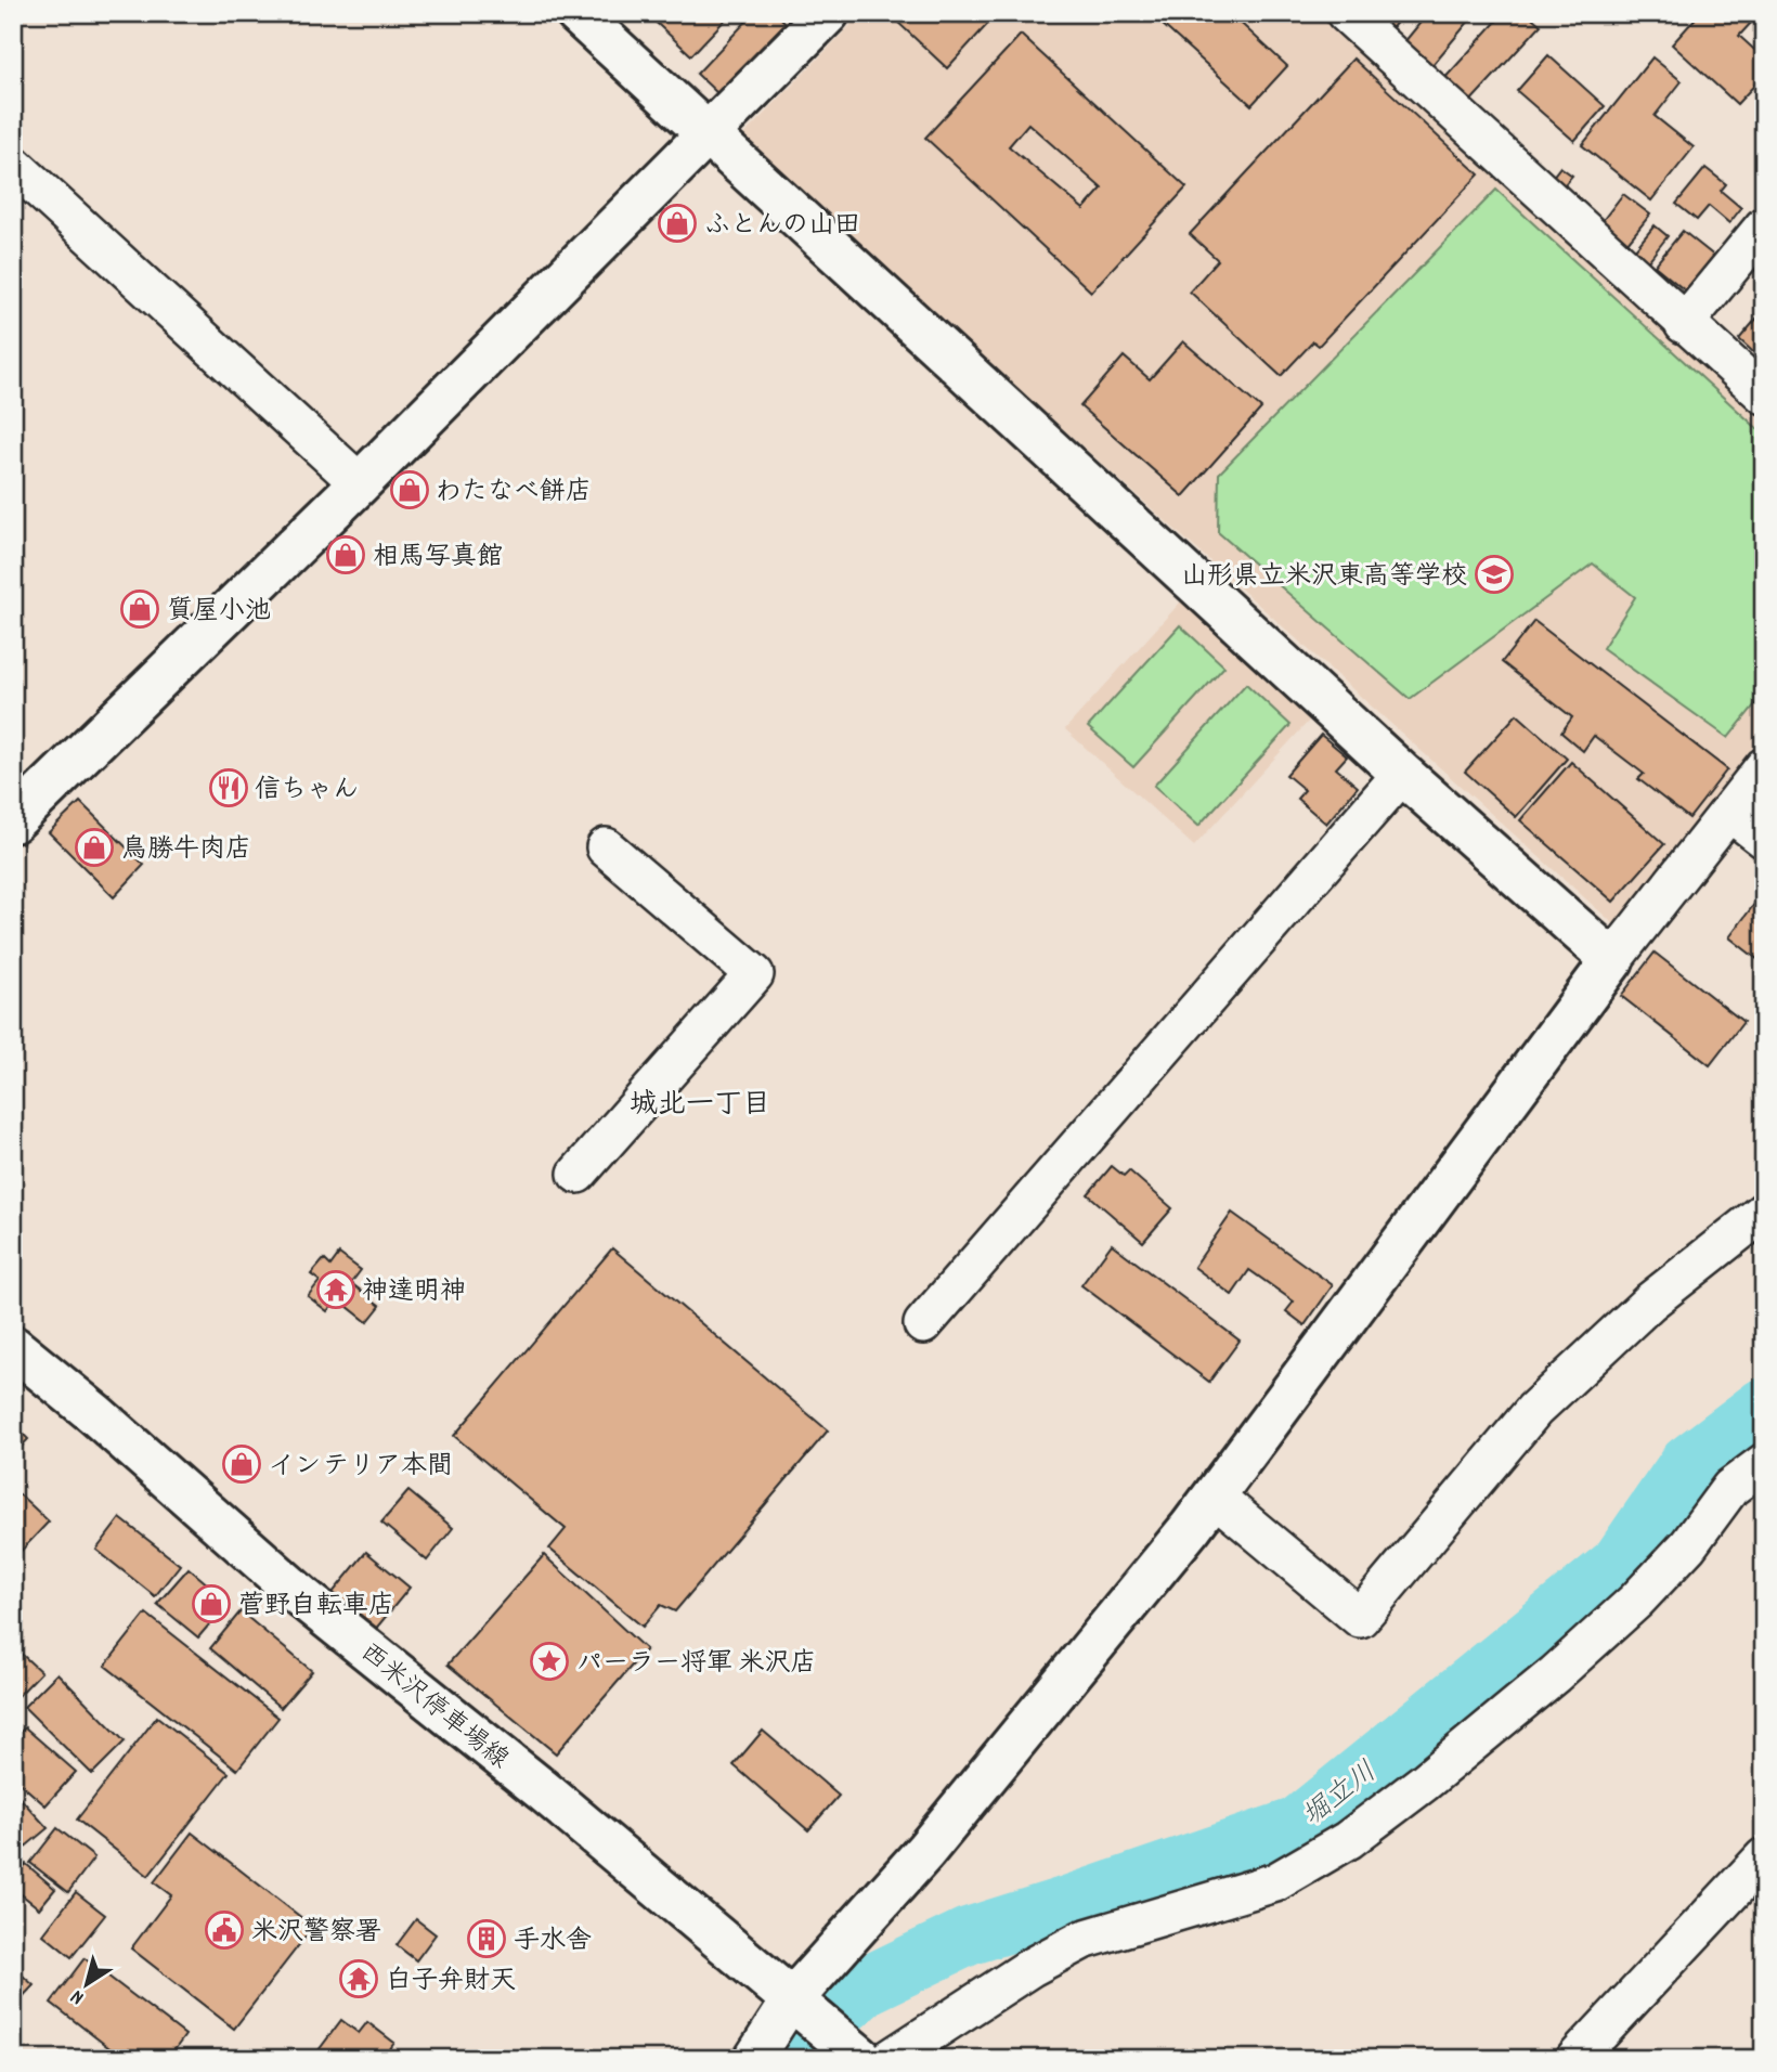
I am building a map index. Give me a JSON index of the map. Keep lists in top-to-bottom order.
{
  "streets": {
    "street": ["西米沢停車場線"]
  },
  "districts": ["城北一丁目"],
  "water": ["堀立川"],
  "places": {
    "shop": [
      "ふとんの山田",
      "わたなべ餅店",
      "相馬写真館",
      "質屋小池",
      "鳥勝牛肉店",
      "インテリア本間",
      "菅野自転車店"
    ],
    "school or university": ["山形県立米沢東高等学校"],
    "restaurant": ["信ちゃん"],
    "temple": ["神達明神", "白子弁財天"],
    "place": ["パーラー将軍 米沢店"],
    "public building": ["米沢警察署"],
    "building": ["手水舎"]
  },
  "north": "bottom left"
}
